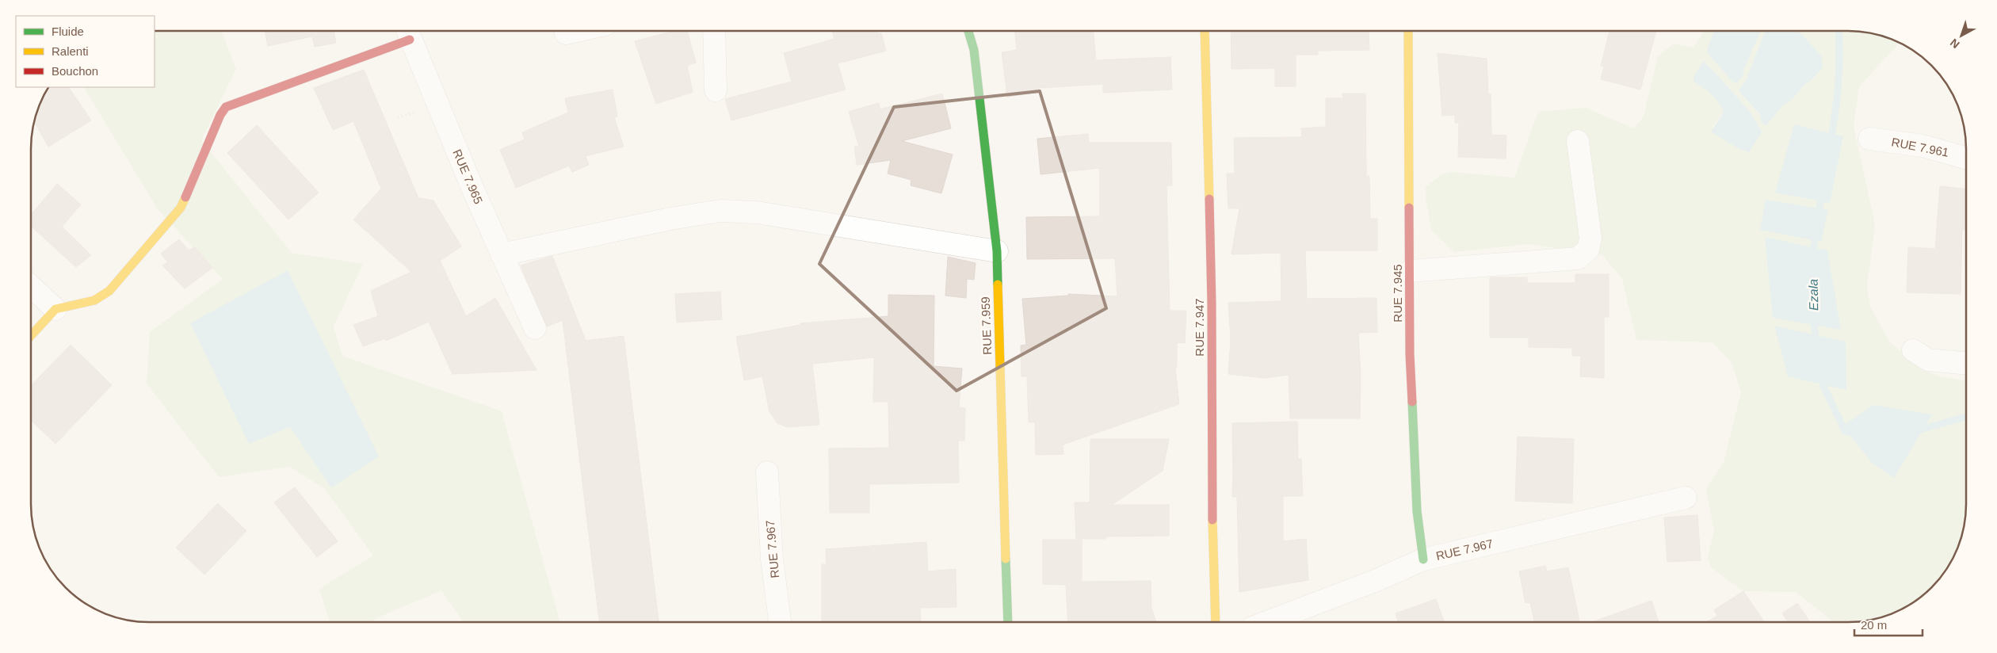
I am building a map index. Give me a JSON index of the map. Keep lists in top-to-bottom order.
{
  "streets": {
    "street": [
      "RUE 7.961",
      "RUE 7.965",
      "RUE 7.945",
      "RUE 7.959",
      "RUE 7.947",
      "RUE 7.967"
    ]
  },
  "crossings": [
    ["RUE 7.945", "RUE 7.967"]
  ],
  "water": ["Ezala"],
  "legend": ["Fluide", "Ralenti", "Bouchon"],
  "scale_bar": "20 m",
  "north": "bottom left"
}
